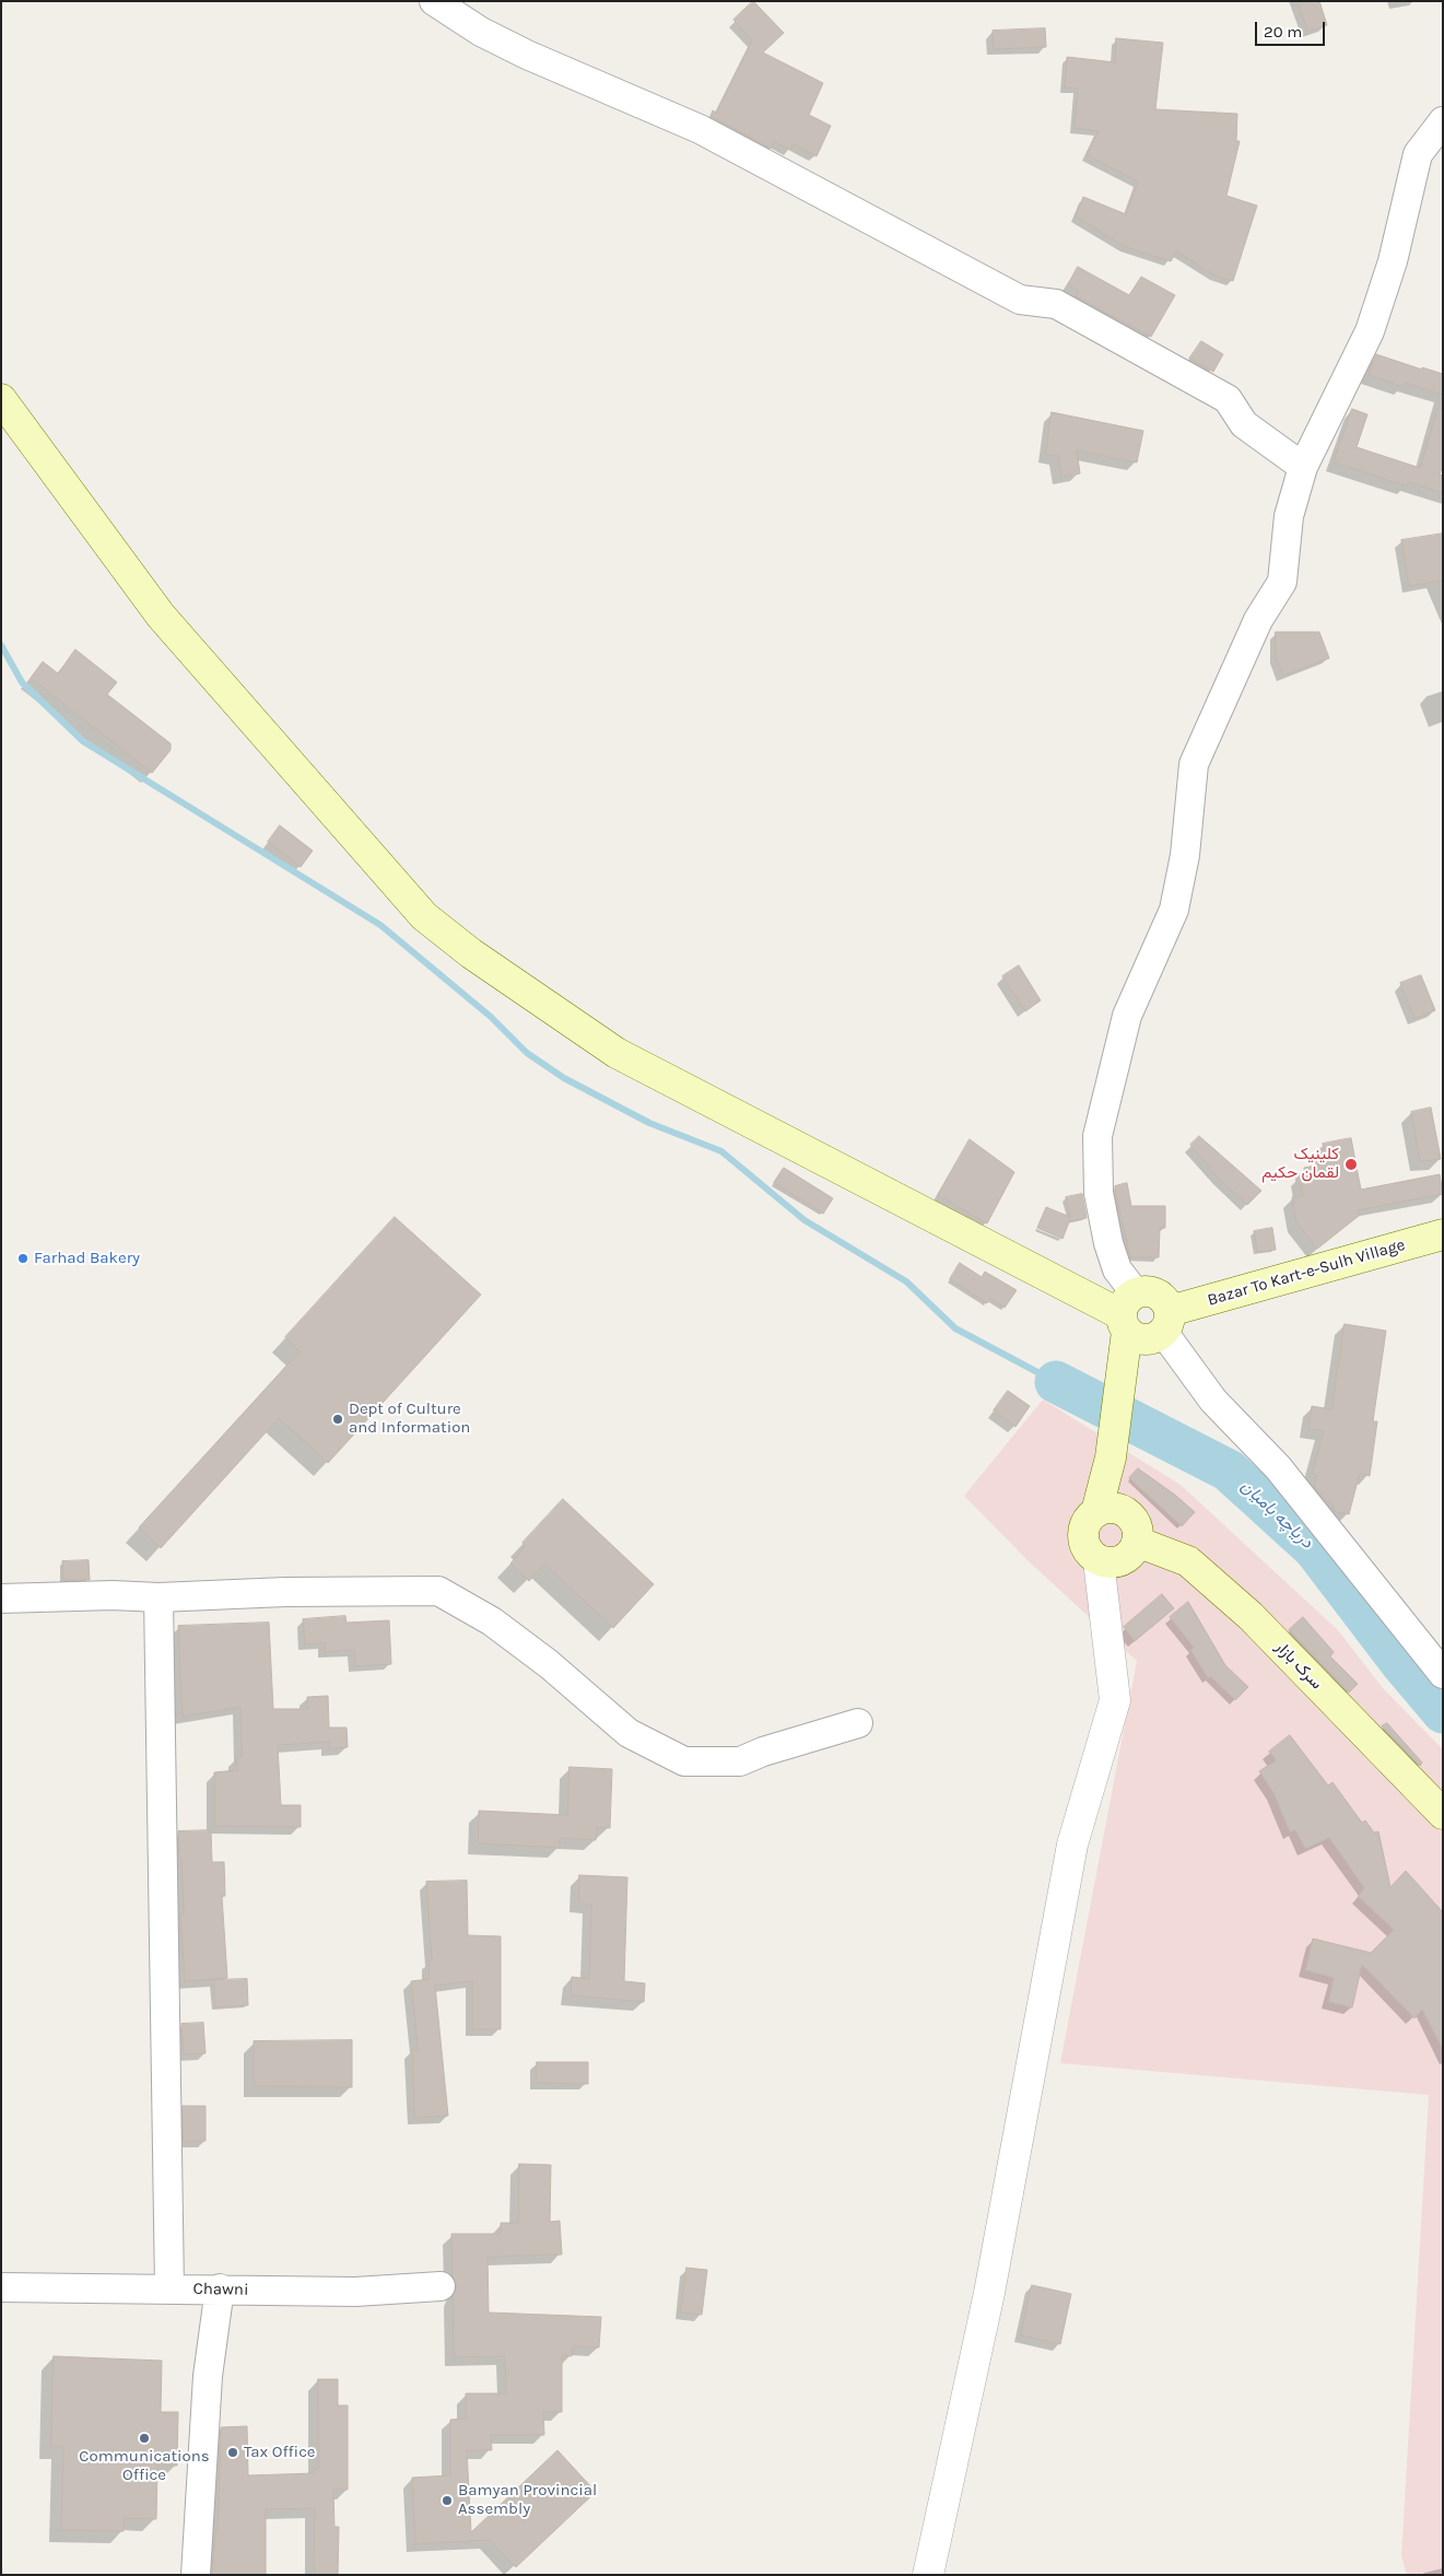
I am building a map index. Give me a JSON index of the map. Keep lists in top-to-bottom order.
{
  "streets": {
    "main road": ["Bazar To Kart-e-Sulh Village", "سرک بازار"],
    "street": ["Chawni"]
  },
  "water": ["دریاچه بامیان"],
  "places": [
    "کلینیک لقمان حکیم",
    "Farhad Bakery",
    "Dept of Culture and Information",
    "Communications Office",
    "Tax Office",
    "Bamyan Provincial Assembly"
  ],
  "scale_bar": "20 m"
}
